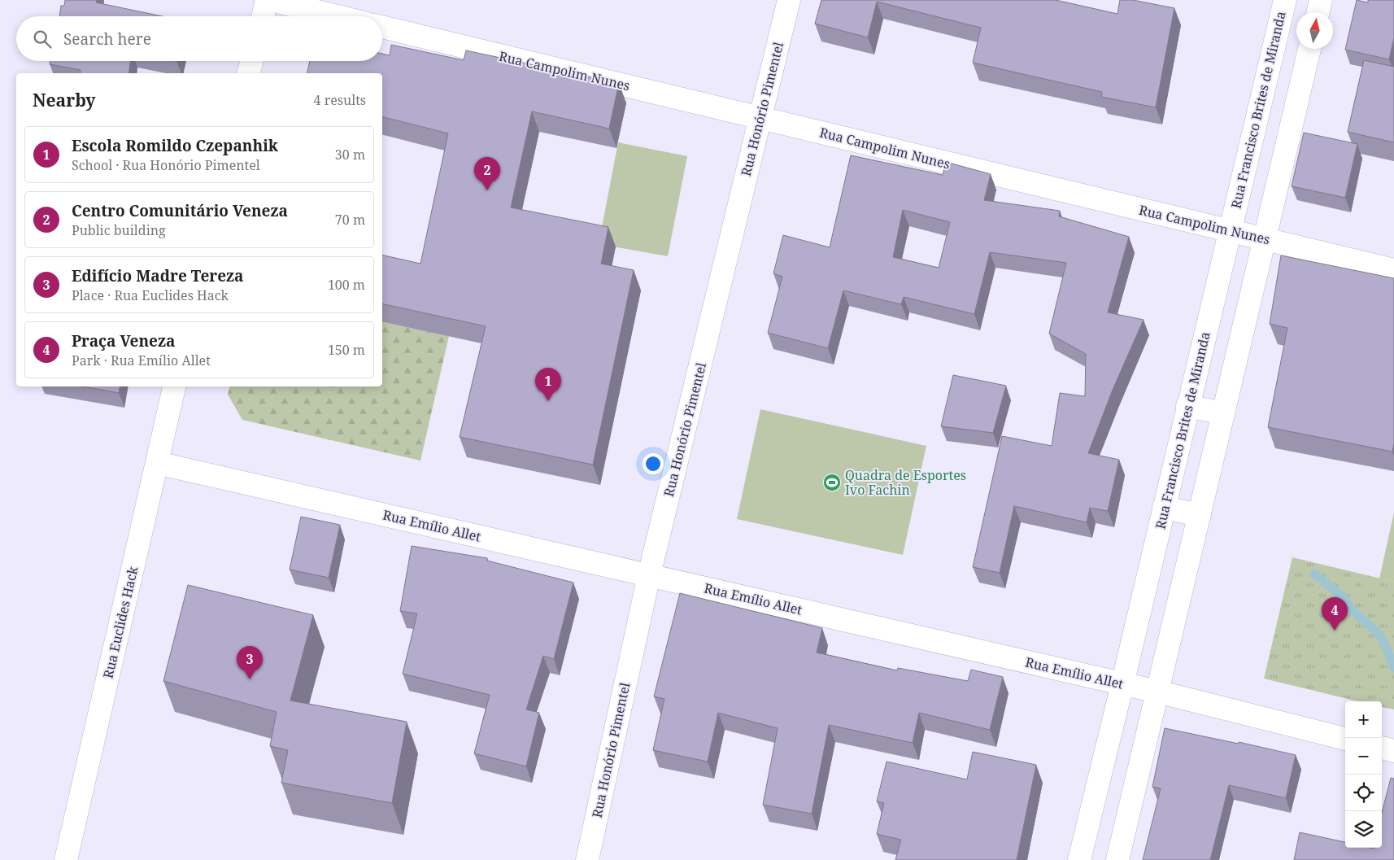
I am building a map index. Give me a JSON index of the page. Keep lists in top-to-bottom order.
{
  "streets": {
    "street": [
      "Rua Campolim Nunes",
      "Rua Honório Pimentel",
      "Rua Francisco Brites de Miranda",
      "Rua Emílio Allet",
      "Rua Euclides Hack"
    ]
  },
  "crossings": [
    ["Rua Campolim Nunes", "Rua Honório Pimentel"],
    ["Rua Campolim Nunes", "Rua Francisco Brites de Miranda"],
    ["Rua Honório Pimentel", "Rua Emílio Allet"],
    ["Rua Francisco Brites de Miranda", "Rua Emílio Allet"],
    ["Rua Emílio Allet", "Rua Euclides Hack"]
  ],
  "places": {
    "sports": ["Quadra de Esportes Ivo Fachin"]
  },
  "north": "top",
  "page": {
    "search": "Search here",
    "heading": ["Nearby", "4 results"],
    "list": [
      {
        "mark": "1",
        "name": "Escola Romildo Czepanhik",
        "note": "School · Rua Honório Pimentel",
        "value": "30 m"
      },
      {
        "mark": "2",
        "name": "Centro Comunitário Veneza",
        "note": "Public building",
        "value": "70 m"
      },
      {
        "mark": "3",
        "name": "Edifício Madre Tereza",
        "note": "Place · Rua Euclides Hack",
        "value": "100 m"
      },
      {
        "mark": "4",
        "name": "Praça Veneza",
        "note": "Park · Rua Emílio Allet",
        "value": "150 m"
      }
    ],
    "pins": [
      "2",
      "1",
      "4",
      "3"
    ],
    "map_buttons": ["+", "−"]
  }
}
